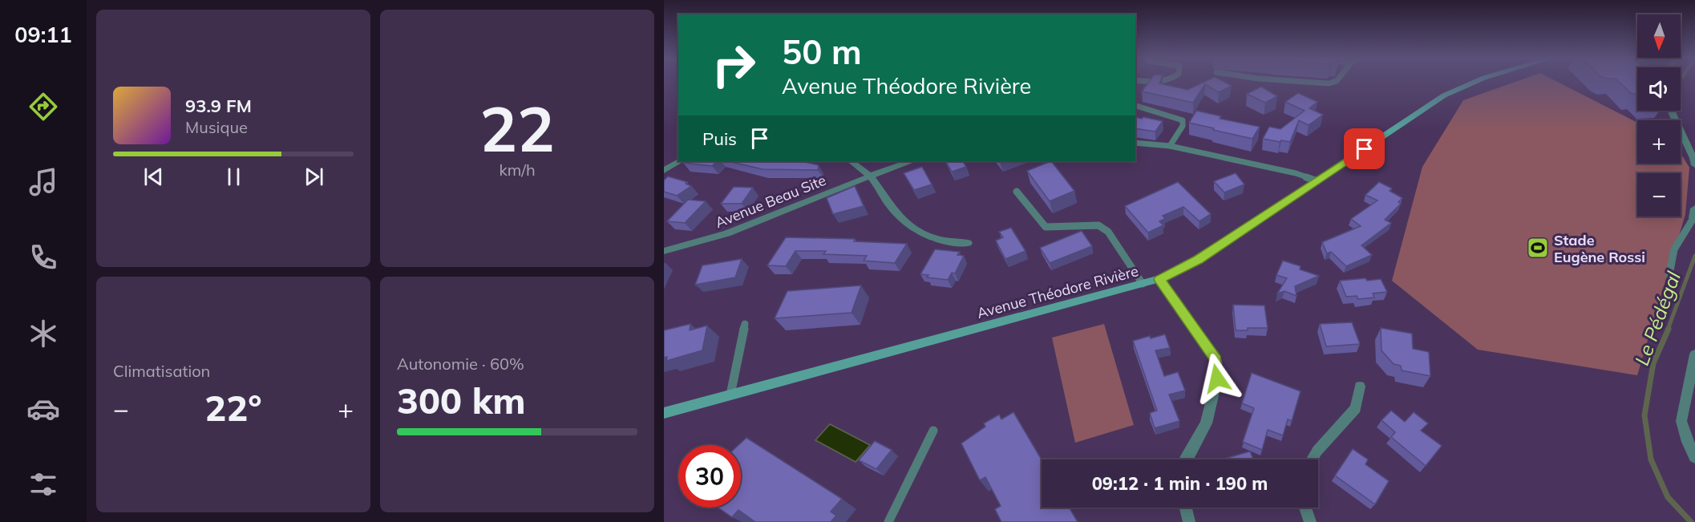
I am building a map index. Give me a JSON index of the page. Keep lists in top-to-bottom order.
{
  "streets": {
    "main road": ["Avenue Théodore Rivière"],
    "street": ["Avenue Beau Site"]
  },
  "water": ["Le Pédégal"],
  "places": {
    "sports": ["Stade Eugène Rossi"]
  },
  "north": "bottom",
  "page": {
    "tabs": "09:11",
    "tile": [
      ["22", "km/h"],
      "Climatisation",
      ["Autonomie · 60%", "300 km"]
    ],
    "map_buttons": ["+", "−"],
    "turn": ["50 m", "Avenue Théodore Rivière"],
    "song": ["93.9 FM", "Musique"],
    "then": "Puis",
    "heat": ["−", "22°", "+"],
    "limit": "30",
    "trip": "09:12 · 1 min · 190 m"
  }
}
